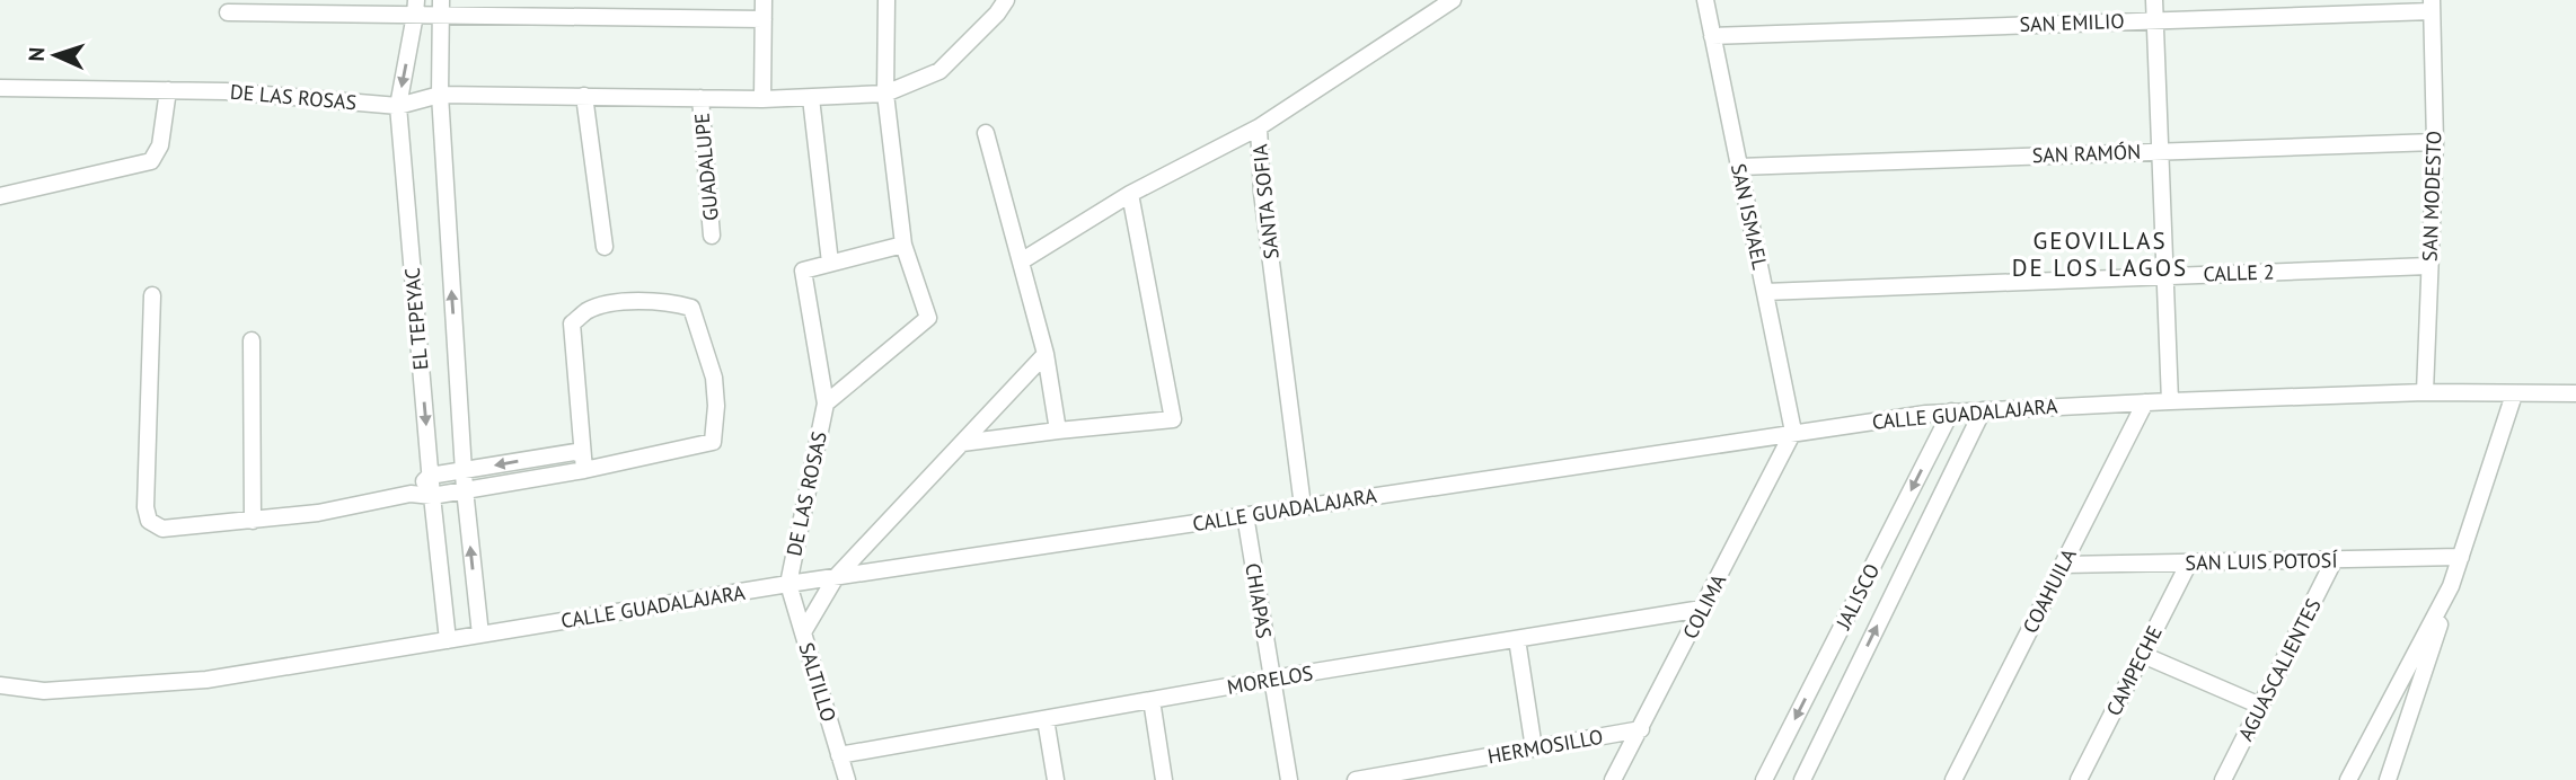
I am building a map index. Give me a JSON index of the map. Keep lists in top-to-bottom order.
{
  "streets": {
    "street": [
      "SAN EMILIO",
      "DE LAS ROSAS",
      "SAN RAMÓN",
      "GUADALUPE",
      "SAN MODESTO",
      "SANTA SOFIA",
      "SAN ISMAEL",
      "CALLE 2",
      "EL TEPEYAC",
      "CALLE GUADALAJARA",
      "SAN LUIS POTOSÍ",
      "COAHUILA",
      "JALISCO",
      "CHIAPAS",
      "COLIMA",
      "AGUASCALIENTES",
      "CAMPECHE",
      "MORELOS",
      "SALTILLO",
      "HERMOSILLO"
    ]
  },
  "crossings": [
    ["SAN EMILIO", "SAN MODESTO"],
    ["SAN EMILIO", "SAN ISMAEL"],
    ["DE LAS ROSAS", "GUADALUPE"],
    ["DE LAS ROSAS", "EL TEPEYAC"],
    ["DE LAS ROSAS", "CALLE GUADALAJARA"],
    ["DE LAS ROSAS", "SALTILLO"],
    ["SAN RAMÓN", "SAN MODESTO"],
    ["SAN RAMÓN", "SAN ISMAEL"],
    ["SAN MODESTO", "CALLE 2"],
    ["SAN MODESTO", "CALLE GUADALAJARA"],
    ["SANTA SOFIA", "CALLE GUADALAJARA"],
    ["SAN ISMAEL", "CALLE 2"],
    ["SAN ISMAEL", "CALLE GUADALAJARA"],
    ["SAN ISMAEL", "COLIMA"],
    ["EL TEPEYAC", "CALLE GUADALAJARA"],
    ["CALLE GUADALAJARA", "COAHUILA"],
    ["CALLE GUADALAJARA", "JALISCO"],
    ["CALLE GUADALAJARA", "CHIAPAS"],
    ["CALLE GUADALAJARA", "COLIMA"],
    ["CALLE GUADALAJARA", "SALTILLO"],
    ["SAN LUIS POTOSÍ", "COAHUILA"],
    ["SAN LUIS POTOSÍ", "AGUASCALIENTES"],
    ["SAN LUIS POTOSÍ", "CAMPECHE"],
    ["CHIAPAS", "MORELOS"],
    ["COLIMA", "MORELOS"],
    ["COLIMA", "HERMOSILLO"],
    ["MORELOS", "SALTILLO"]
  ],
  "districts": ["GEOVILLAS DE LOS LAGOS"],
  "north": "left"
}
